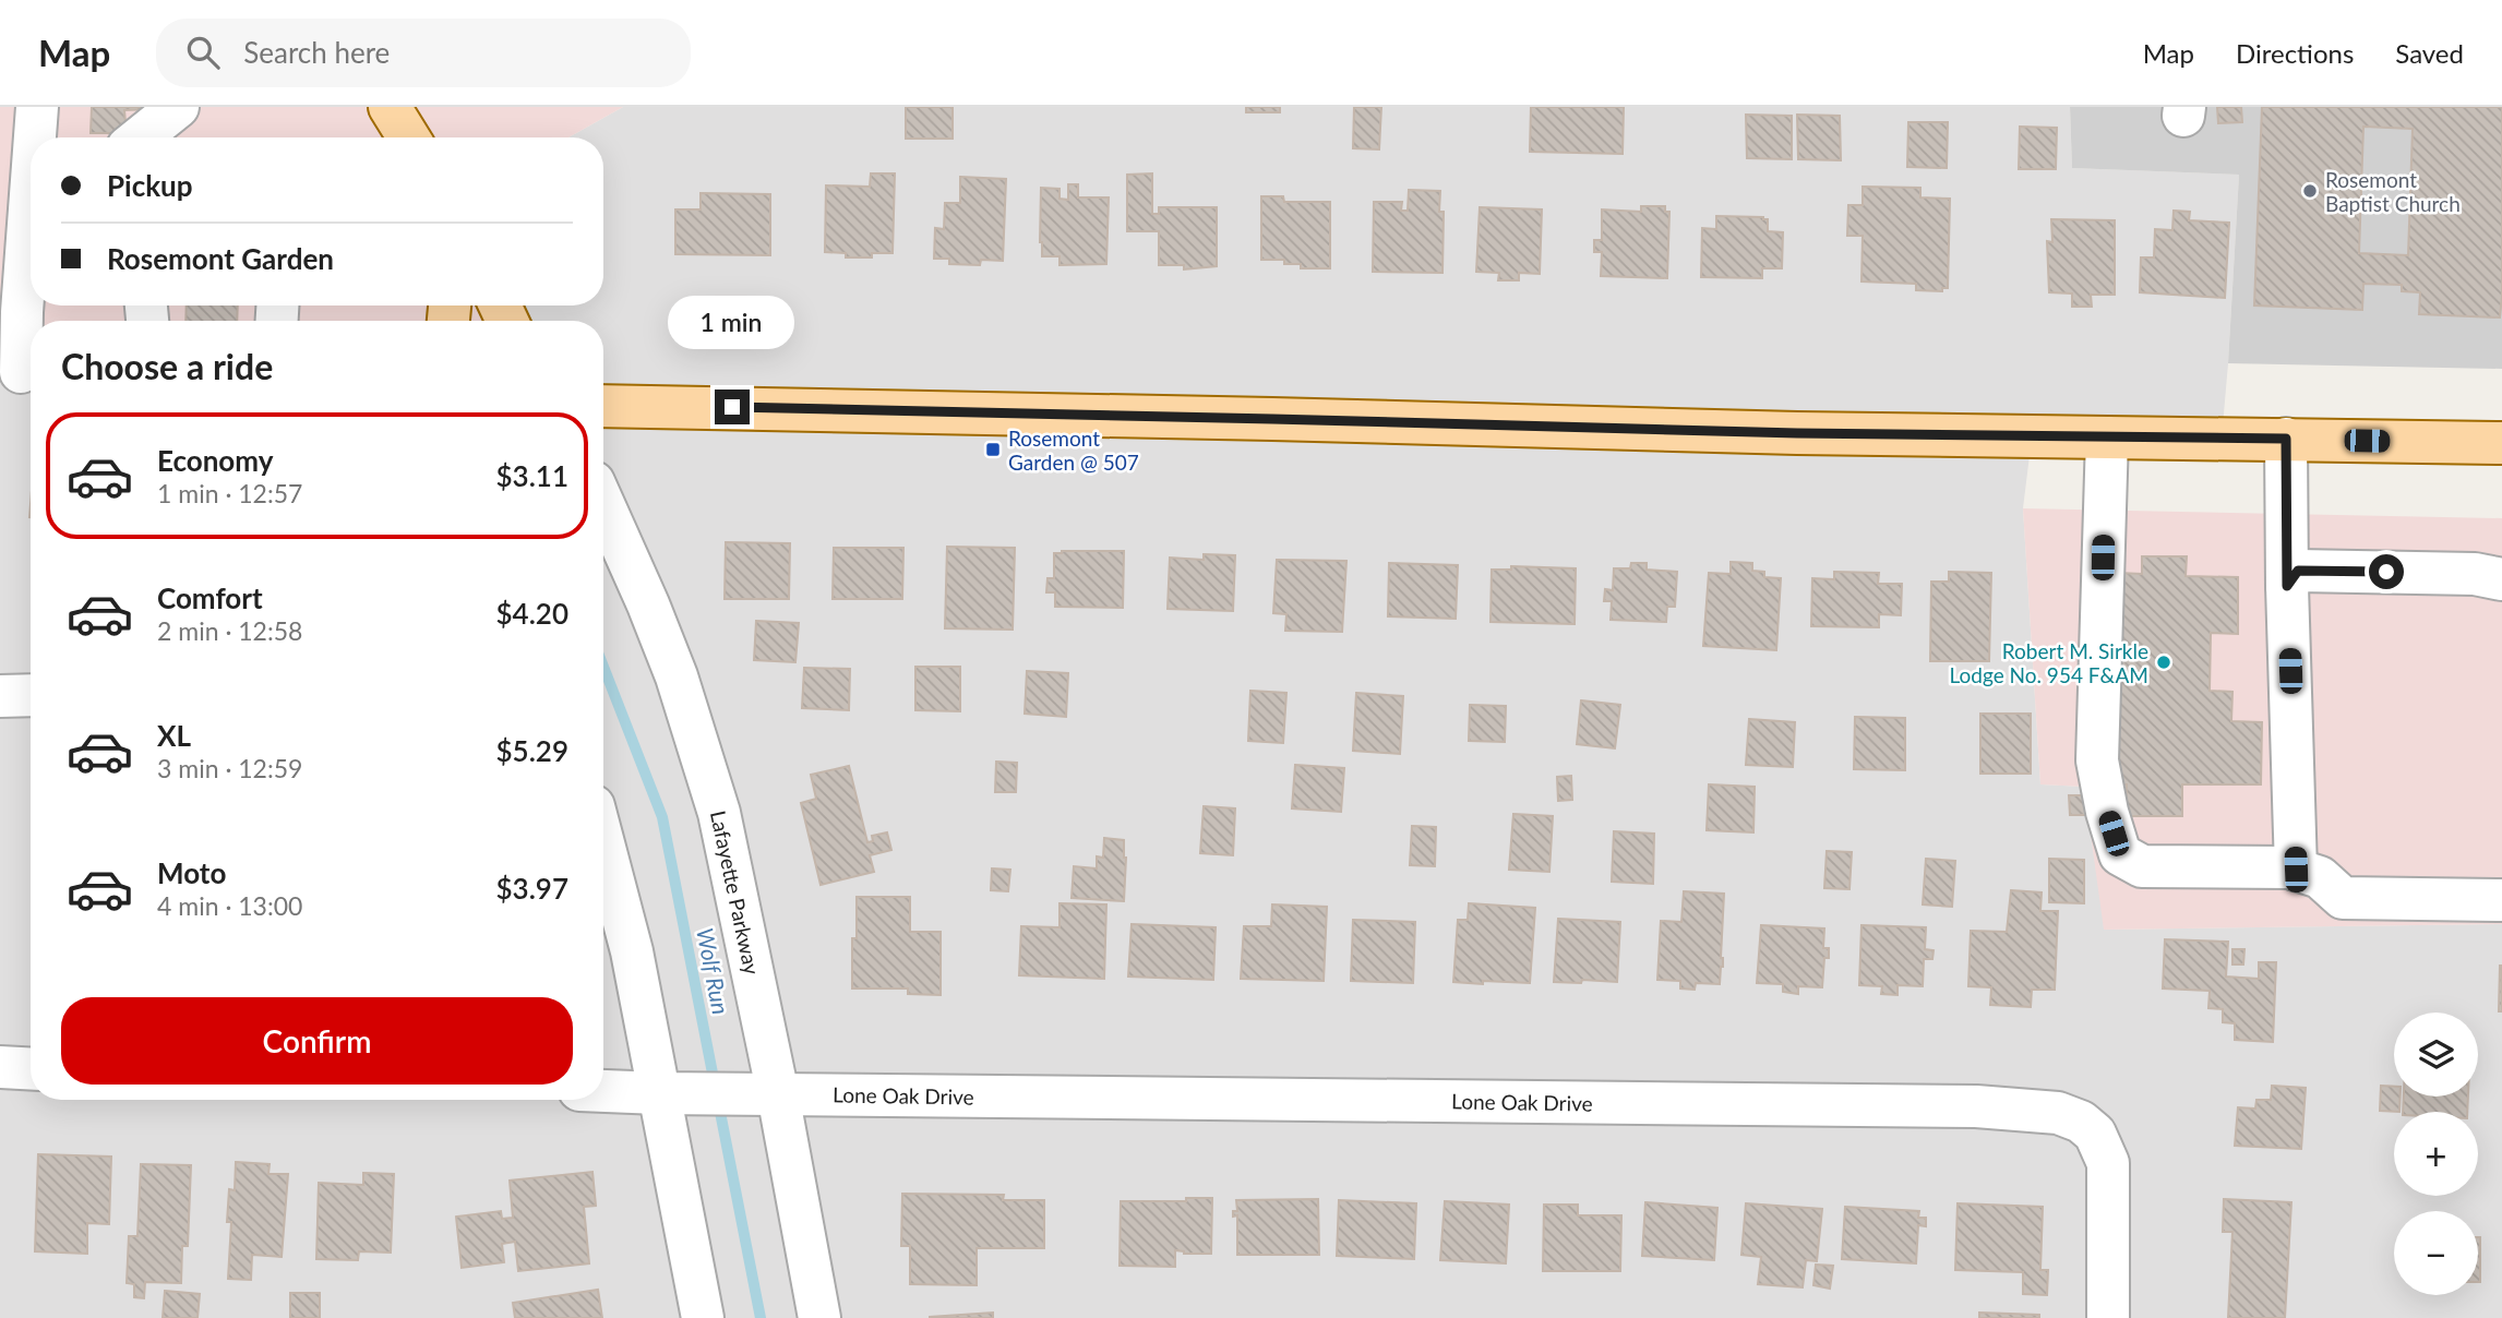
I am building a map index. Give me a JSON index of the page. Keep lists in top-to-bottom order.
{
  "streets": {
    "street": ["Lafayette Parkway", "Lone Oak Drive"]
  },
  "crossings": [
    ["Lafayette Parkway", "Lone Oak Drive"]
  ],
  "water": ["Wolf Run"],
  "places": {
    "other": ["Rosemont Baptist Church", "Robert M. Sirkle Lodge No. 954 F&AM"],
    "transit": ["Rosemont Garden @ 507"]
  },
  "page": {
    "header": "Map",
    "search": "Search here",
    "nav": ["Map", "Directions", "Saved"],
    "banner": ["Pickup", "Rosemont Garden"],
    "bubble": "1 min",
    "heading": "Choose a ride",
    "list": [
      {
        "name": "Economy",
        "note": "1 min · 12:57",
        "value": "$3.11"
      },
      {
        "name": "Comfort",
        "note": "2 min · 12:58",
        "value": "$4.20"
      },
      {
        "name": "XL",
        "note": "3 min · 12:59",
        "value": "$5.29"
      },
      {
        "name": "Moto",
        "note": "4 min · 13:00",
        "value": "$3.97"
      }
    ],
    "buttons": "Confirm",
    "map_buttons": ["+", "−"]
  }
}
